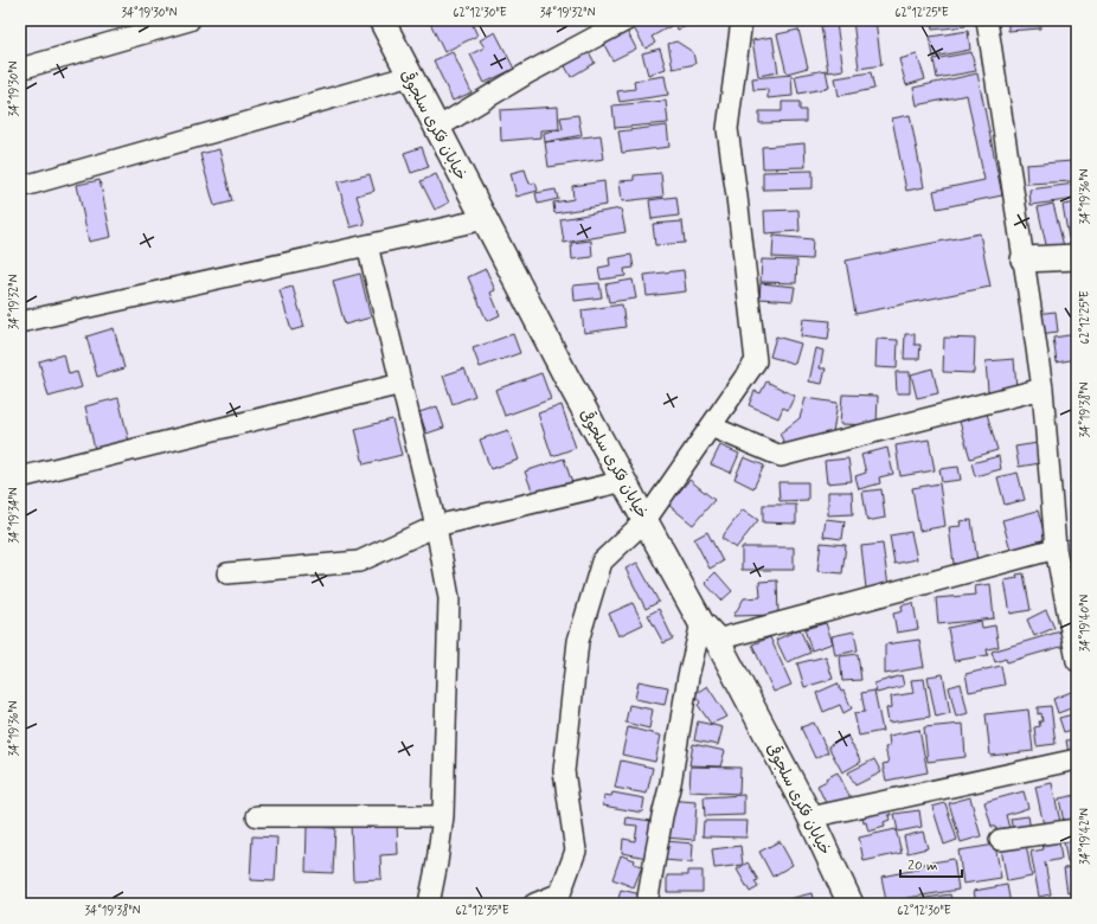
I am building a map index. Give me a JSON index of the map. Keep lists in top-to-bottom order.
{
  "streets": {
    "street": ["خیابان فکری سلجوقی"]
  },
  "scale_bar": "20 m",
  "coordinates": [
    "34°19'30\"N",
    "62°12'30\"E",
    "34°19'32\"N",
    "62°12'25\"E",
    "34°19'36\"N",
    "34°19'38\"N",
    "34°19'34\"N",
    "34°19'40\"N",
    "34°19'42\"N",
    "62°12'35\"E"
  ]
}
